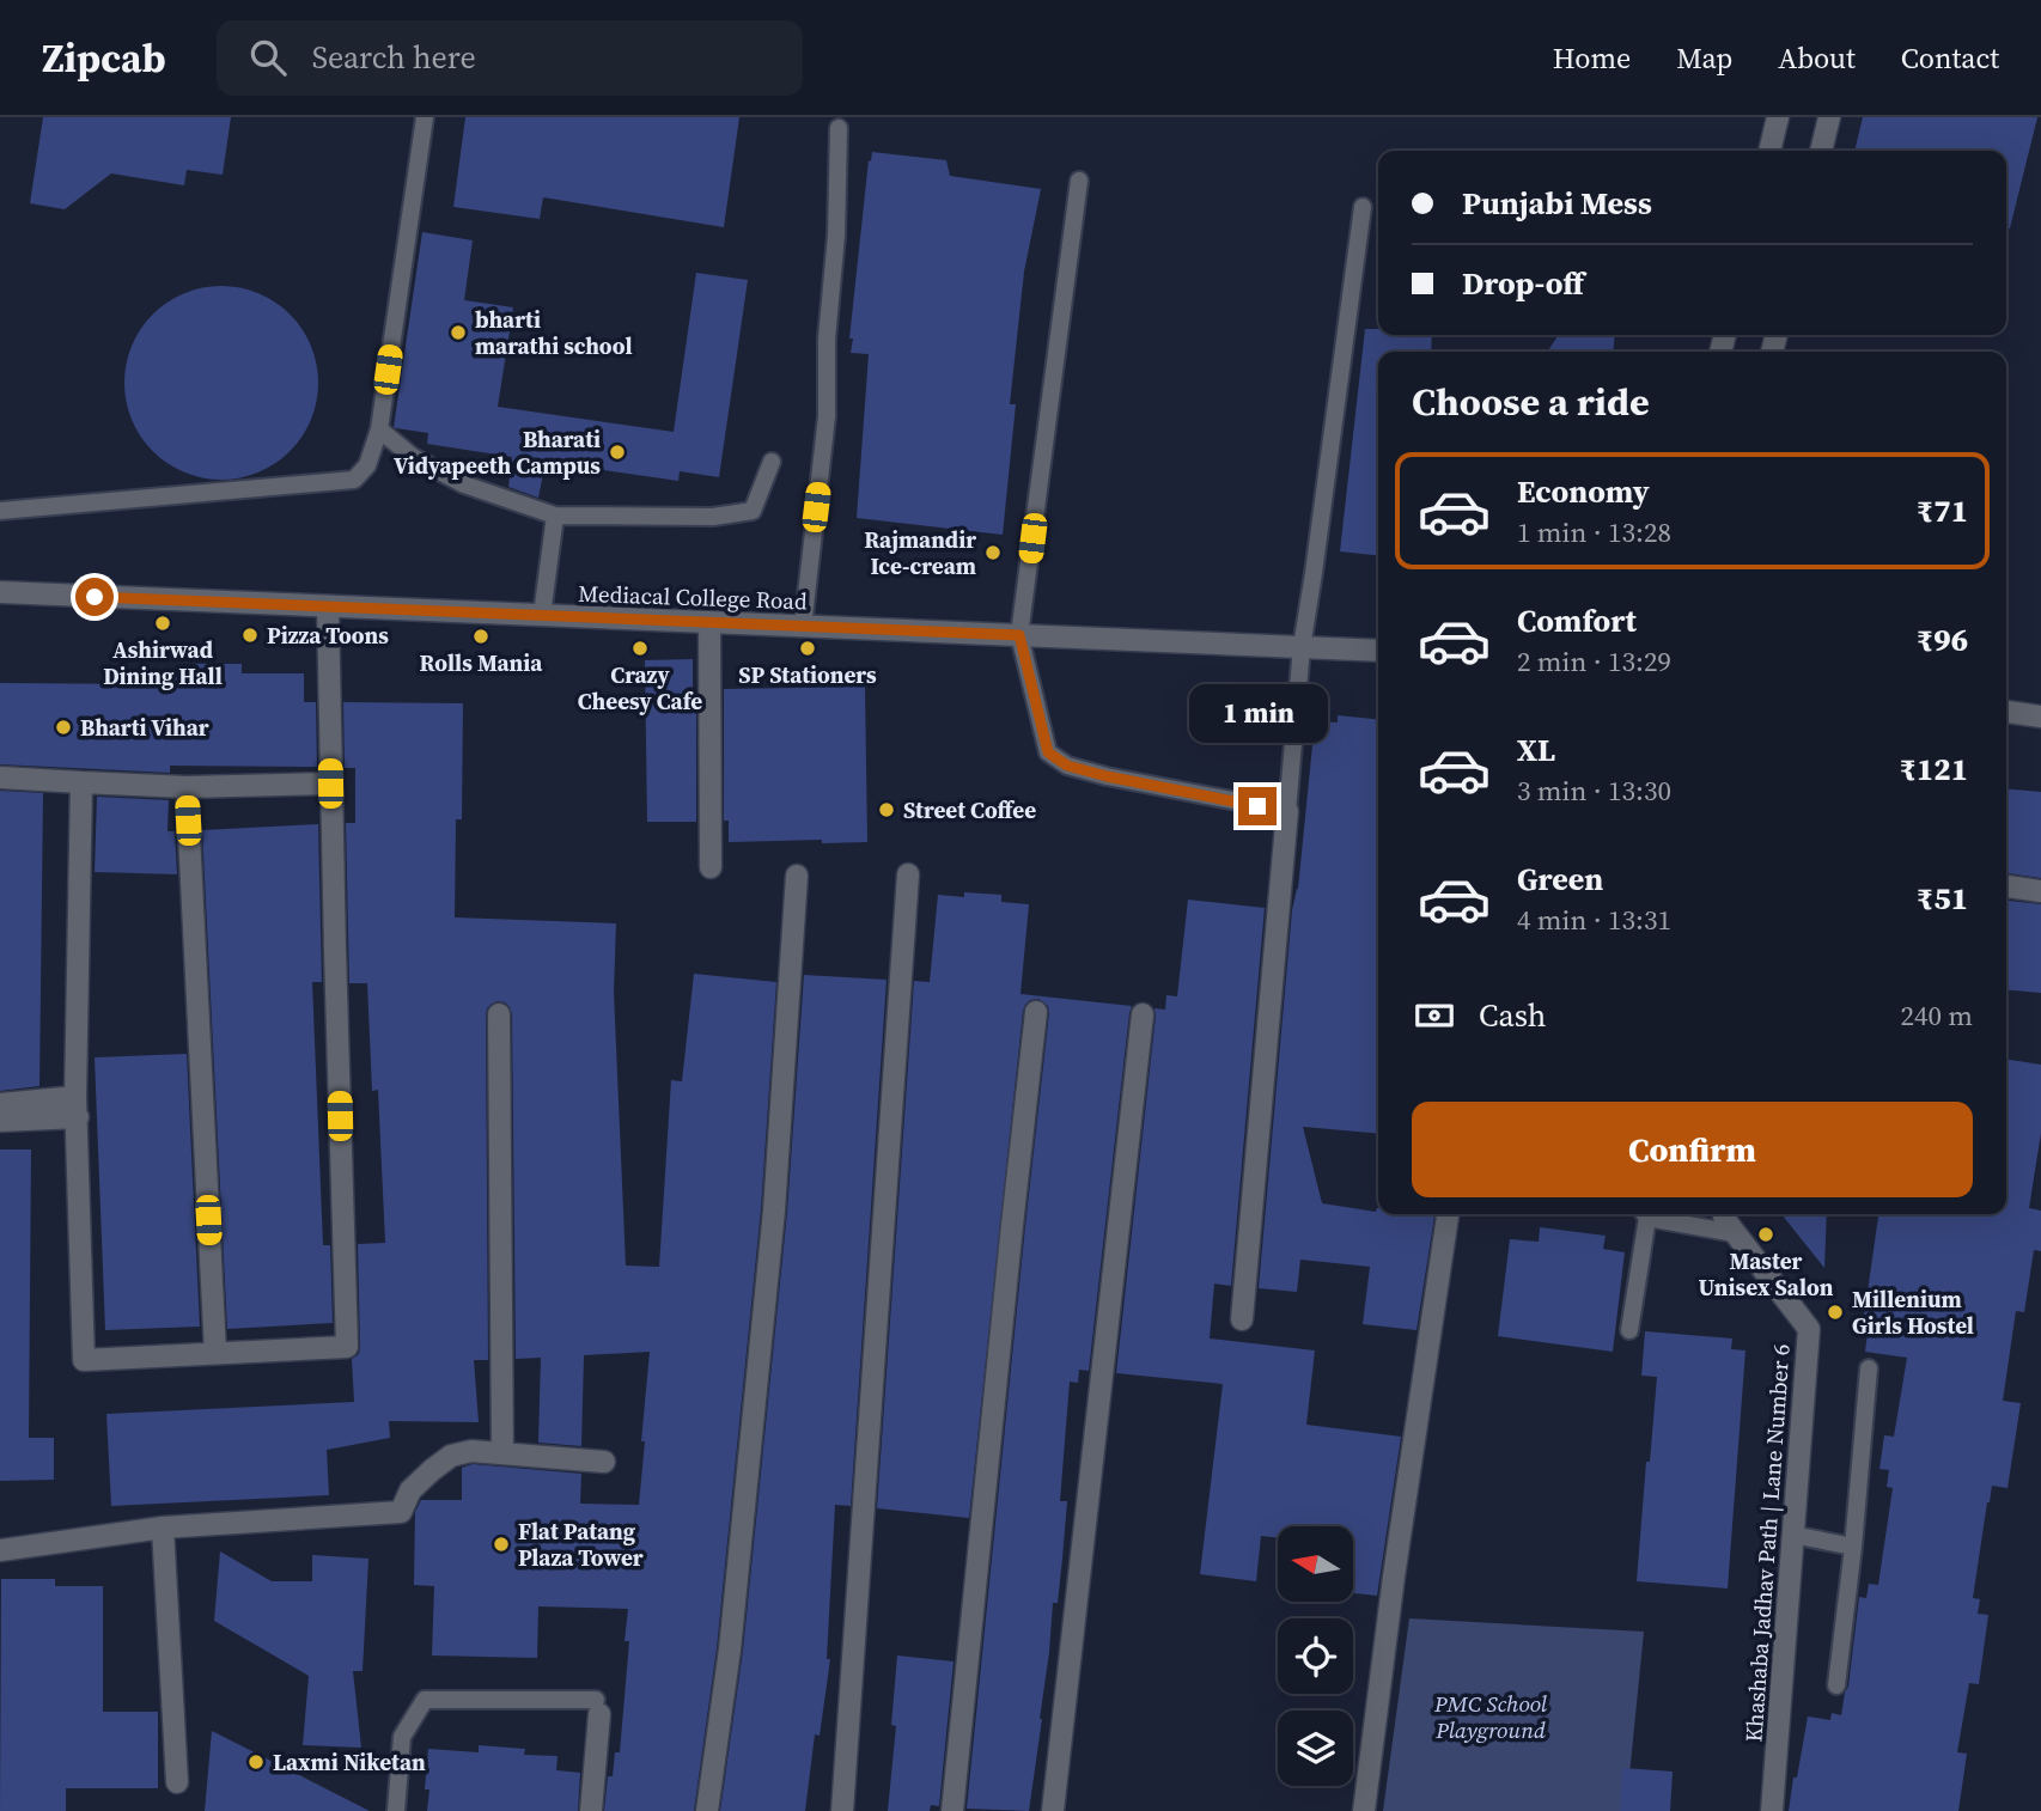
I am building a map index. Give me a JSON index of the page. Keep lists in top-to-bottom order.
{
  "streets": {
    "street": ["Mediacal College Road", "Khashaba Jadhav Path | Lane Number 6"]
  },
  "parks": ["PMC School Playground"],
  "places": [
    "bharti marathi school",
    "Bharati Vidyapeeth Campus",
    "Rajmandir Ice-cream",
    "Ashirwad Dining Hall",
    "Pizza Toons",
    "Rolls Mania",
    "Crazy Cheesy Cafe",
    "SP Stationers",
    "Bharti Vihar",
    "Street Coffee",
    "Master Unisex Salon",
    "Millenium Girls Hostel",
    "Flat Patang Plaza Tower",
    "Laxmi Niketan"
  ],
  "north": "left",
  "page": {
    "header": "Zipcab",
    "search": "Search here",
    "nav": [
      "Home",
      "Map",
      "About",
      "Contact"
    ],
    "banner": ["Punjabi Mess", "Drop-off"],
    "heading": "Choose a ride",
    "list": [
      {
        "name": "Economy",
        "note": "1 min · 13:28",
        "value": "₹71"
      },
      {
        "name": "Comfort",
        "note": "2 min · 13:29",
        "value": "₹96"
      },
      {
        "name": "XL",
        "note": "3 min · 13:30",
        "value": "₹121"
      },
      {
        "name": "Green",
        "note": "4 min · 13:31",
        "value": "₹51"
      }
    ],
    "bubble": "1 min",
    "pay": ["Cash", "240 m"],
    "buttons": "Confirm"
  }
}
